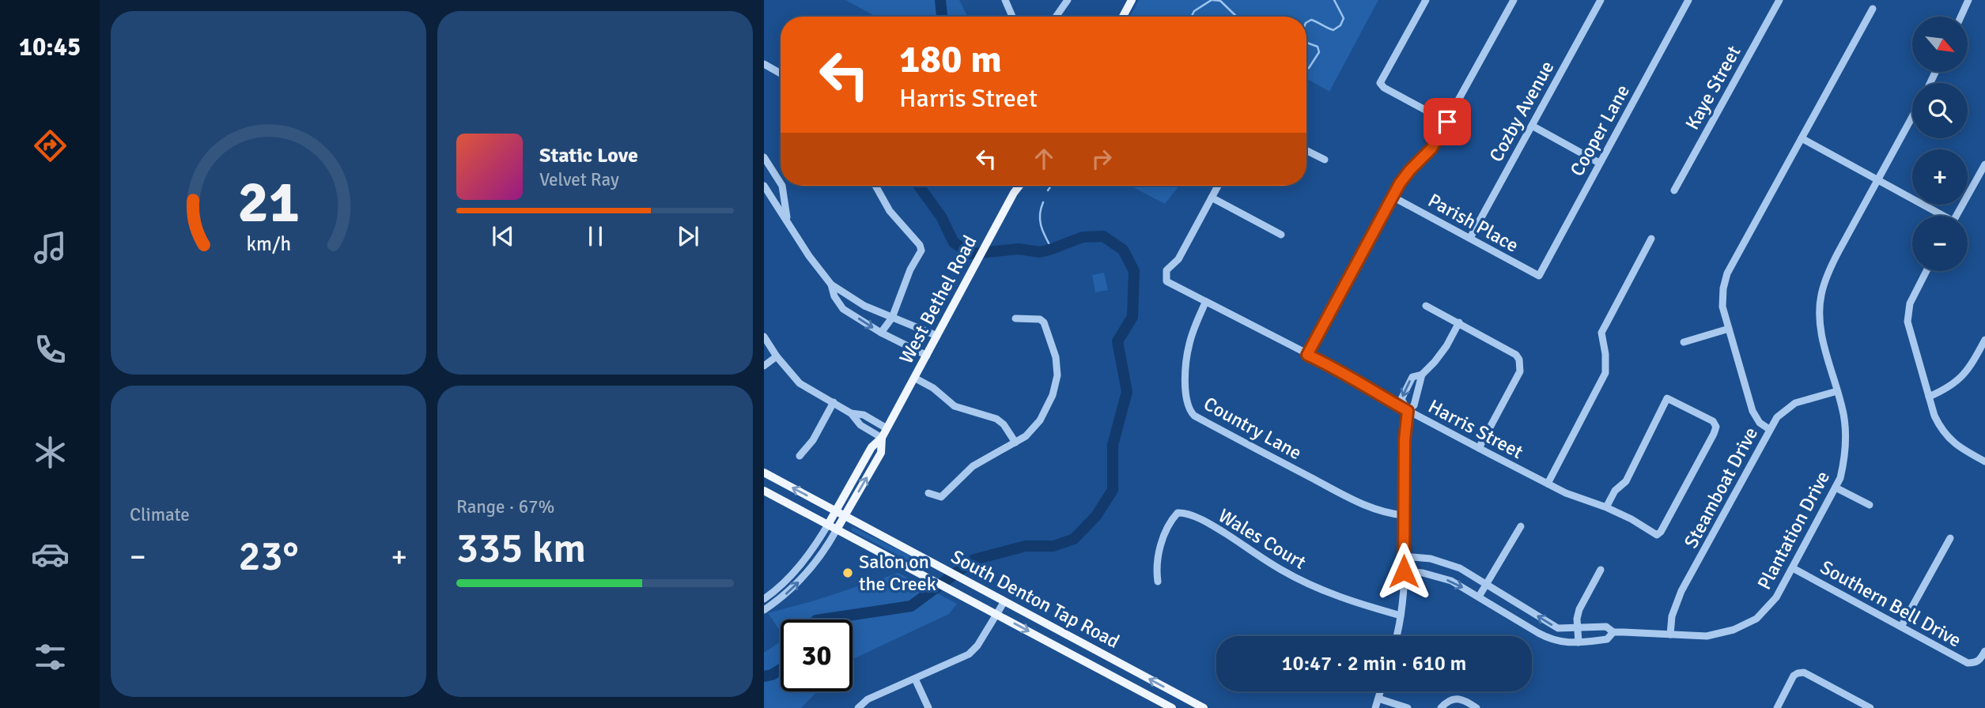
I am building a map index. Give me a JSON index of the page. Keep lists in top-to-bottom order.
{
  "streets": {
    "main road": ["West Bethel Road", "South Denton Tap Road"],
    "street": [
      "Kaye Street",
      "Cozby Avenue",
      "Cooper Lane",
      "Parish Place",
      "Country Lane",
      "Harris Street",
      "Steamboat Drive",
      "Plantation Drive",
      "Wales Court",
      "Southern Bell Drive"
    ]
  },
  "crossings": [
    ["Cozby Avenue", "Parish Place"],
    ["Cooper Lane", "Parish Place"],
    ["West Bethel Road", "South Denton Tap Road"],
    ["Country Lane", "Harris Street"],
    ["Steamboat Drive", "Plantation Drive"],
    ["Plantation Drive", "Southern Bell Drive"]
  ],
  "places": ["Salon on the Creek"],
  "north": "bottom right",
  "page": {
    "tabs": "10:45",
    "map_buttons": ["+", "−"],
    "turn": ["180 m", "Harris Street"],
    "song": ["Static Love", "Velvet Ray"],
    "tile": [
      "Climate",
      ["Range · 67%", "335 km"]
    ],
    "heat": ["−", "23°", "+"],
    "limit": "30",
    "trip": "10:47 · 2 min · 610 m",
    "gauge": ["21", "km/h"]
  }
}
